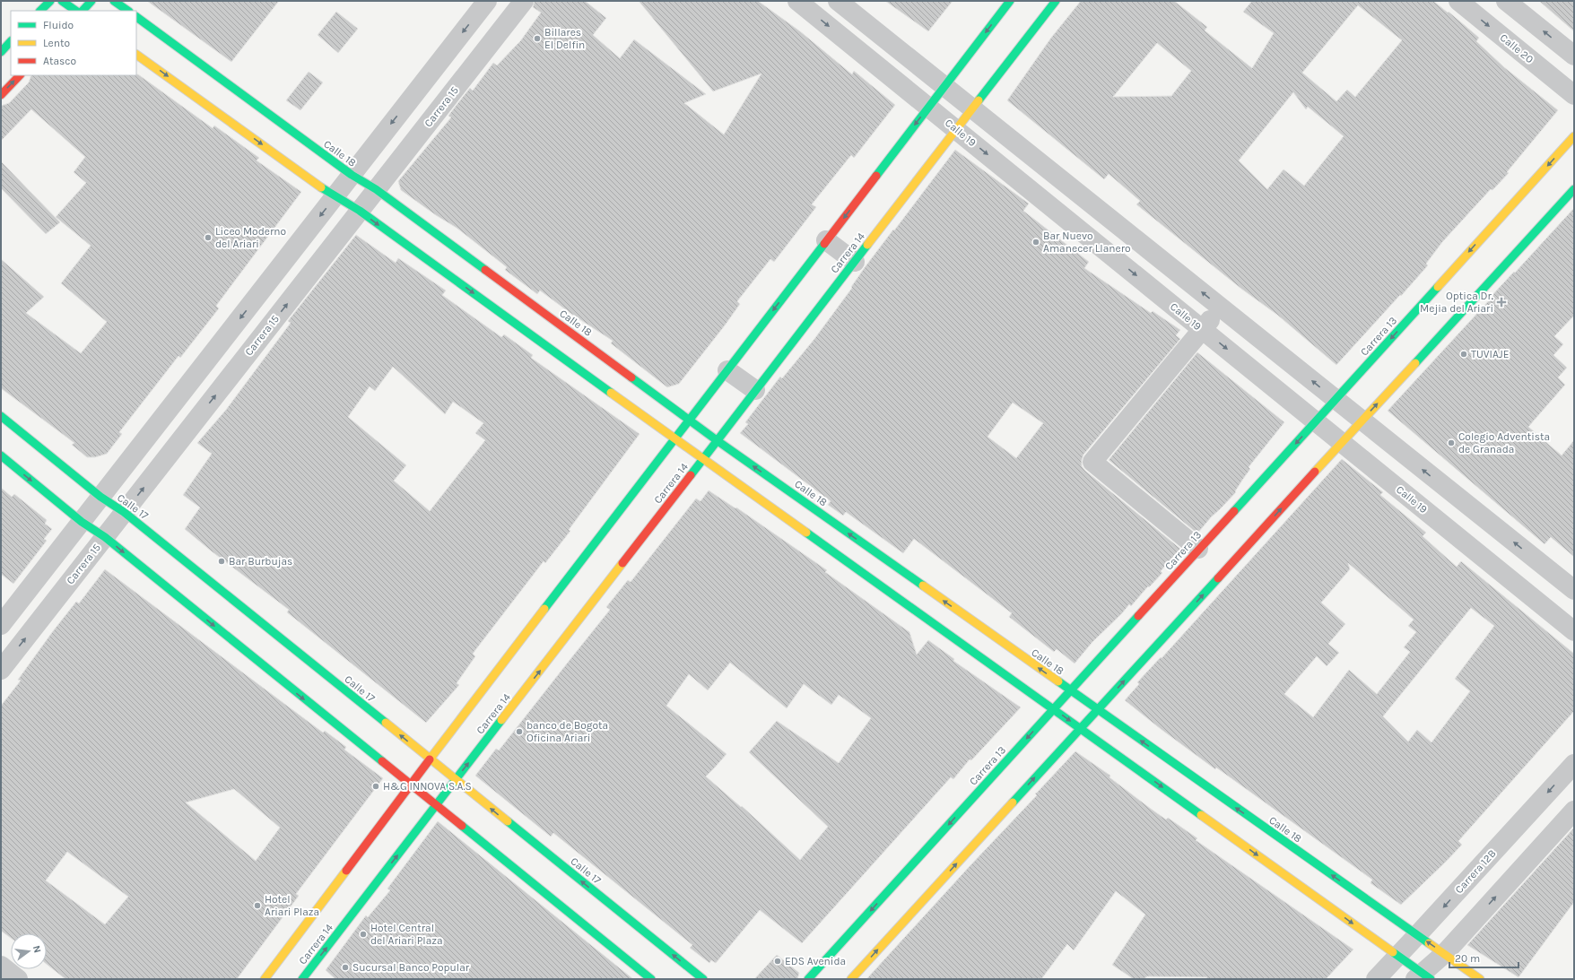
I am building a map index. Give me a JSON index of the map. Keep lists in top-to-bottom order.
{
  "streets": {
    "street": [
      "Calle 20",
      "Carrera 15",
      "Calle 19",
      "Calle 18",
      "Carrera 14",
      "Carrera 13",
      "Calle 17",
      "Carrera 12B"
    ]
  },
  "crossings": [
    ["Carrera 15", "Calle 18"],
    ["Carrera 15", "Calle 17"],
    ["Calle 19", "Carrera 14"],
    ["Calle 19", "Carrera 13"],
    ["Calle 18", "Carrera 14"],
    ["Calle 18", "Carrera 13"],
    ["Calle 18", "Carrera 12B"],
    ["Carrera 14", "Calle 17"]
  ],
  "places": {
    "other": [
      "Billares El Delfin",
      "Liceo Moderno del Ariari",
      "Bar Nuevo Amanecer Llanero",
      "TUVIAJE",
      "Colegio Adventista de Granada",
      "Bar Burbujas",
      "banco de Bogota Oficina Ariari",
      "H&G INNOVA S.A.S",
      "Hotel Ariari Plaza",
      "Hotel Central del Ariari Plaza",
      "EDS Avenida",
      "Sucursal Banco Popular"
    ],
    "health": ["Optica Dr. Mejia del Ariari"]
  },
  "legend": ["Fluido", "Lento", "Atasco"],
  "scale_bar": "20 m",
  "north": "right"
}
